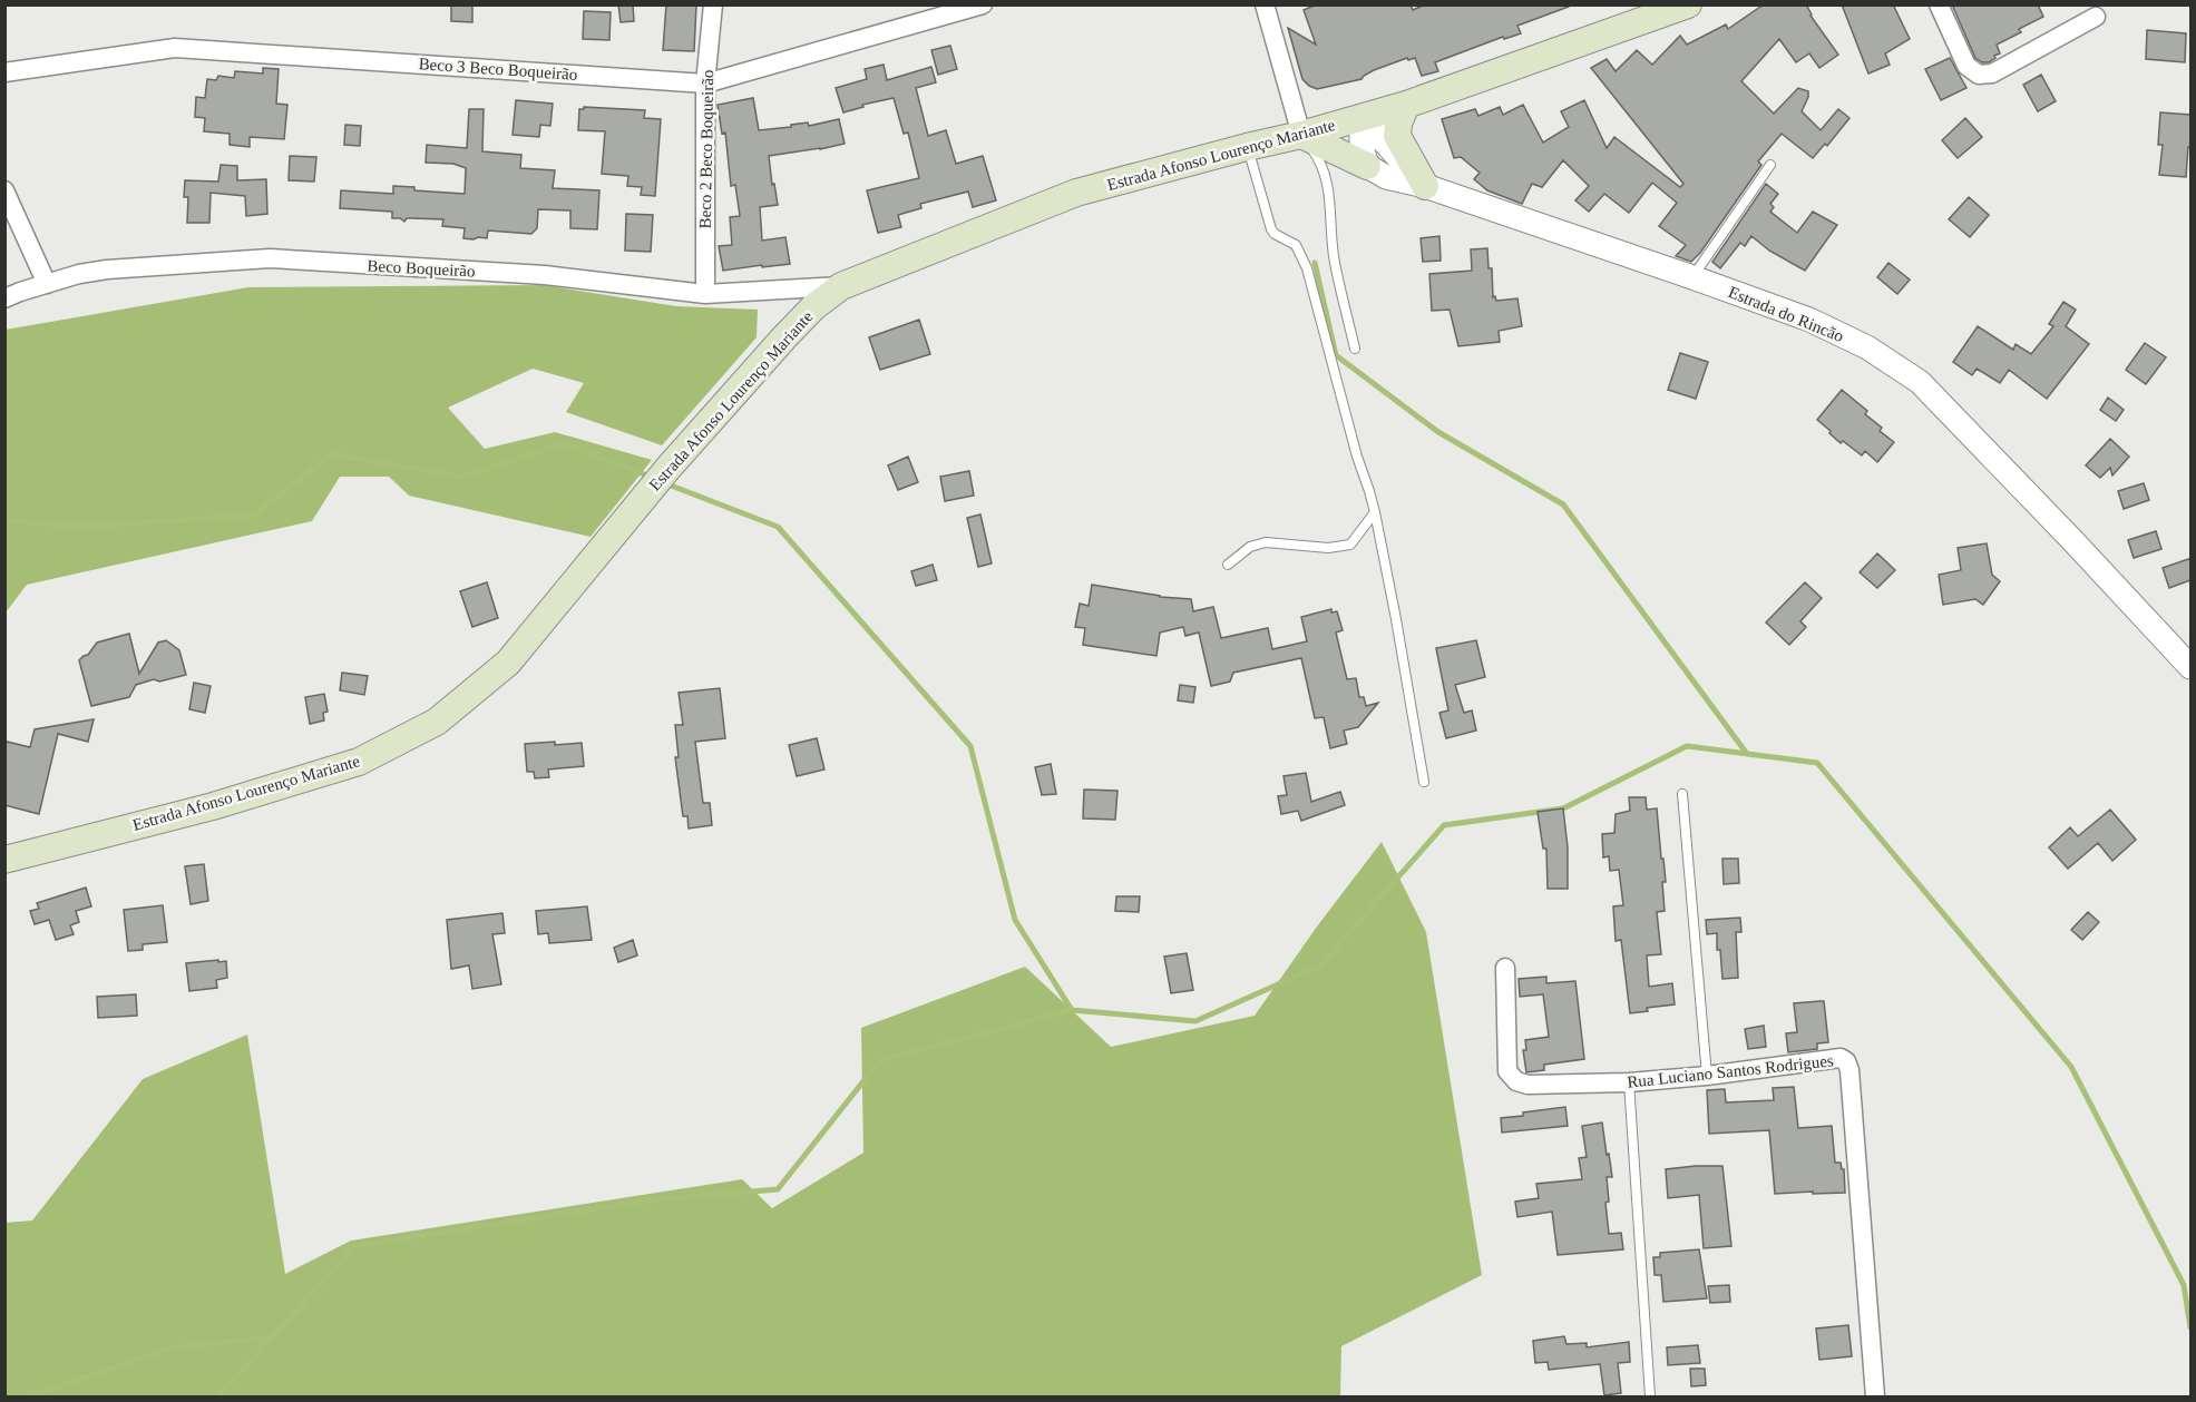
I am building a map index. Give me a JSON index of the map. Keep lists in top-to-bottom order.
{
  "streets": {
    "main road": ["Estrada Afonso Lourenço Mariante"],
    "street": [
      "Beco 3 Beco Boqueirão",
      "Beco 2 Beco Boqueirão",
      "Beco Boqueirão",
      "Estrada do Rincão",
      "Rua Luciano Santos Rodrigues"
    ]
  },
  "crossings": [
    ["Beco 3 Beco Boqueirão", "Beco 2 Beco Boqueirão"],
    ["Beco 2 Beco Boqueirão", "Beco Boqueirão"],
    ["Estrada Afonso Lourenço Mariante", "Beco Boqueirão"],
    ["Estrada Afonso Lourenço Mariante", "Estrada do Rincão"]
  ]
}
